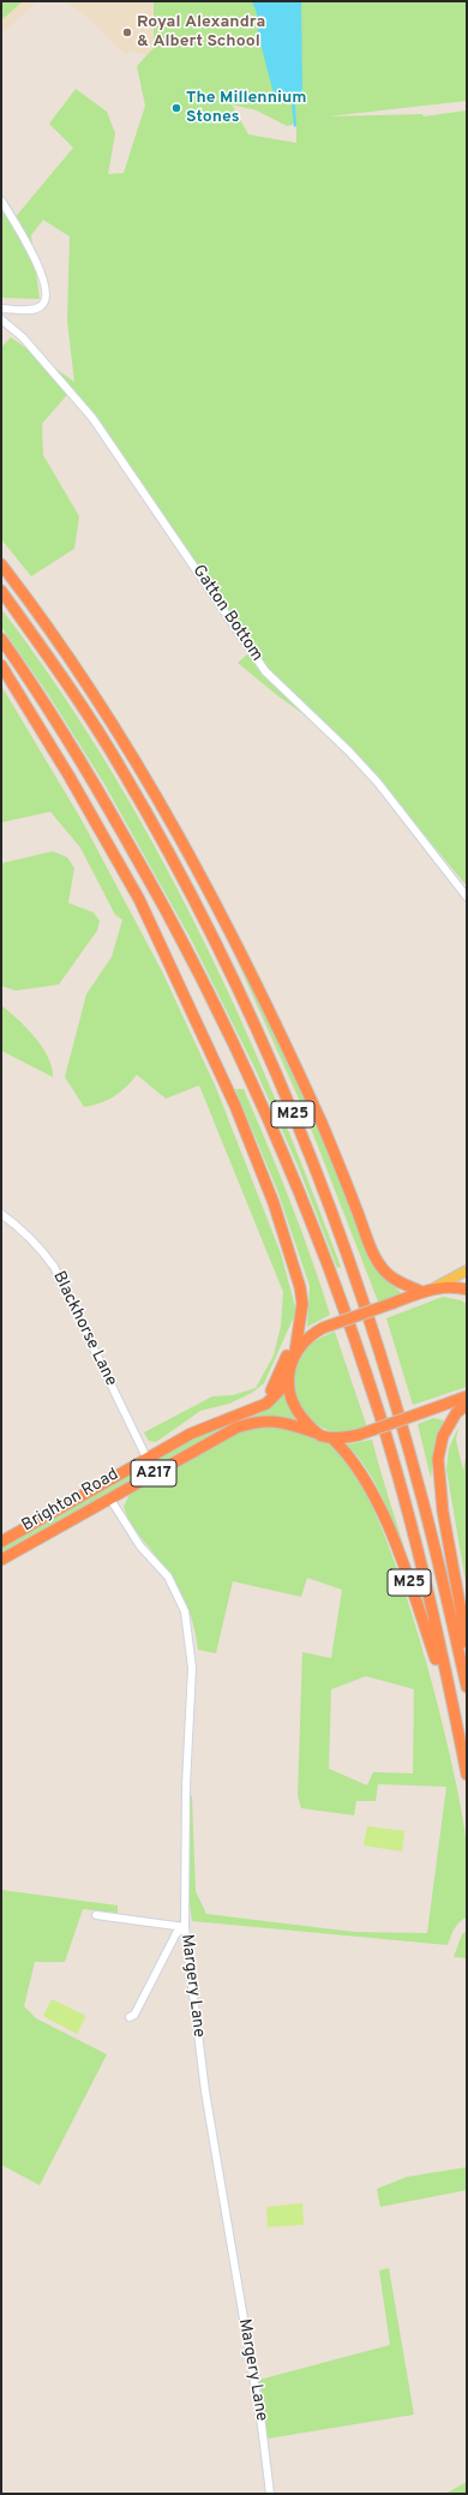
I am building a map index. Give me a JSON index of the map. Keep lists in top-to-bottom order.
{
  "streets": {
    "highway": ["M25", "A217", "Brighton Road"],
    "street": ["Gatton Bottom", "Blackhorse Lane", "Margery Lane"]
  },
  "crossings": [
    ["M25", "Brighton Road"],
    ["Blackhorse Lane", "Brighton Road"],
    ["Brighton Road", "Margery Lane"]
  ],
  "places": ["Royal Alexandra & Albert School", "The Millennium Stones"]
}
